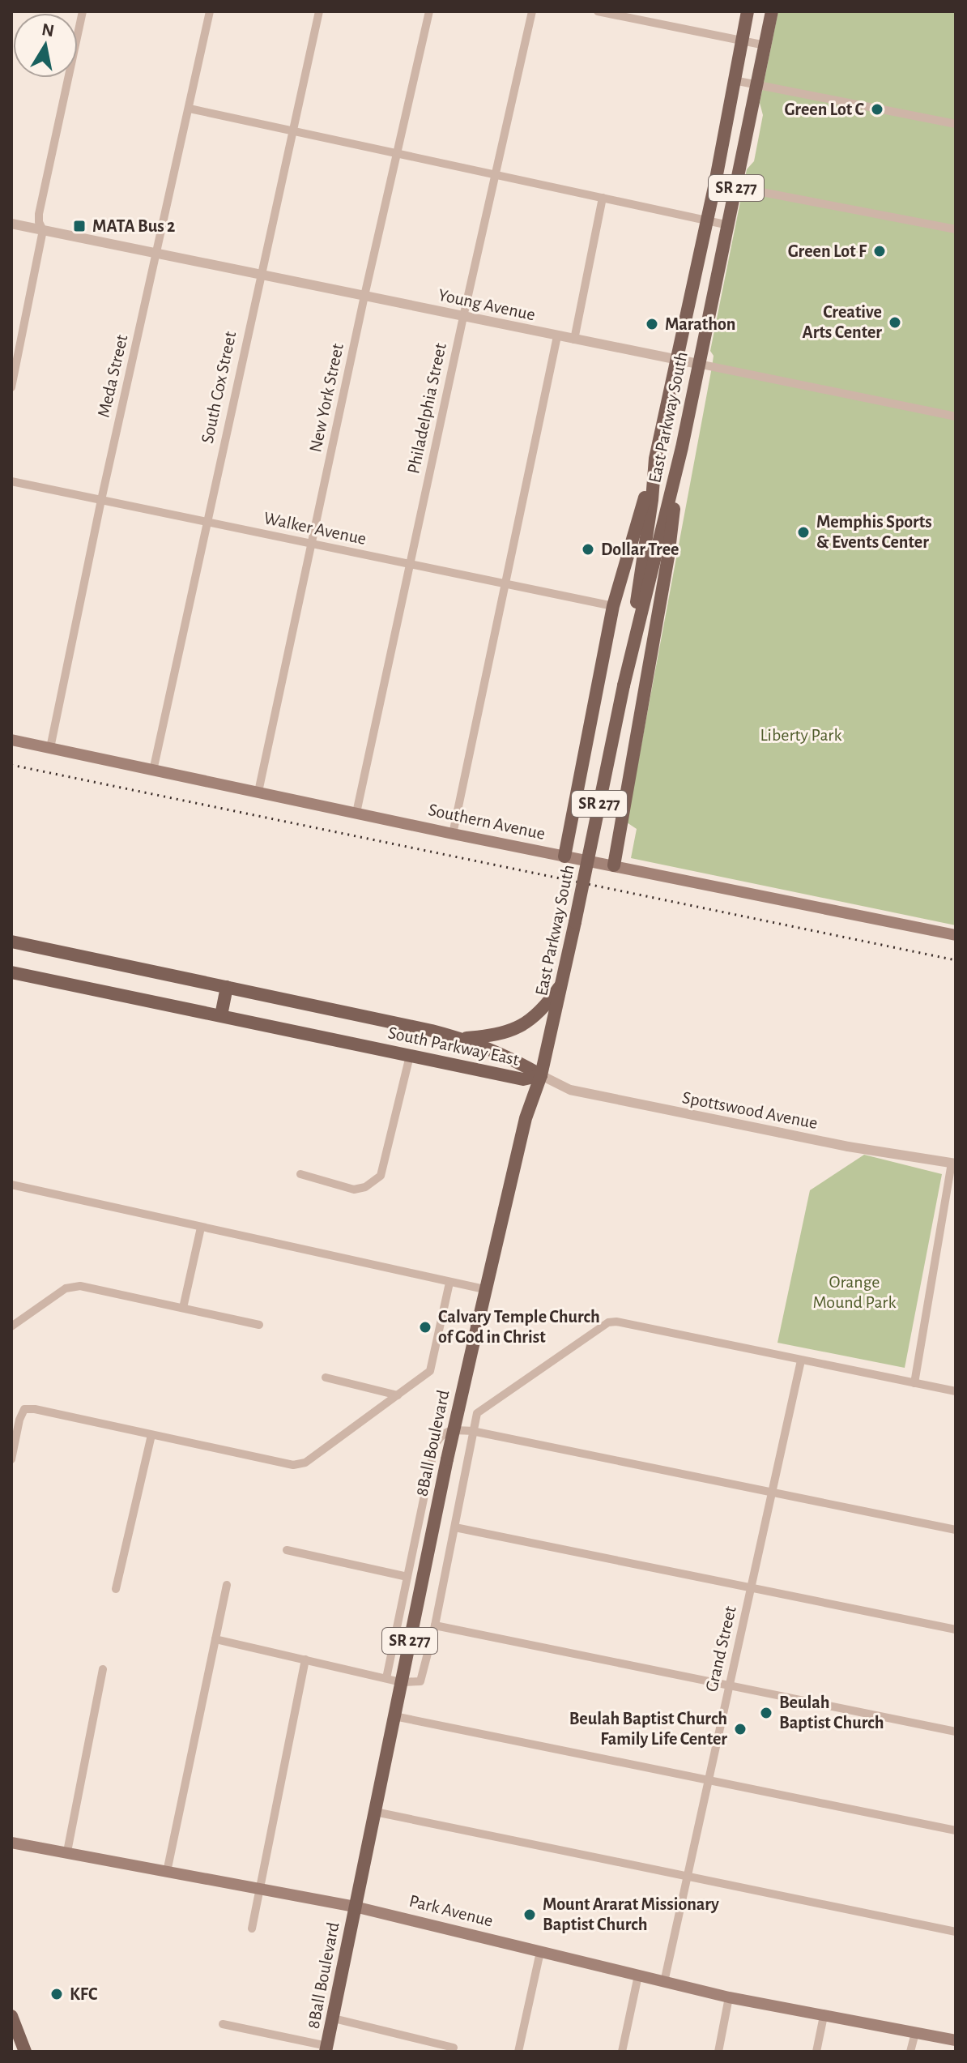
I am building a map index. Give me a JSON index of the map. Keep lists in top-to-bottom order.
{
  "streets": {
    "main road": [
      "SR 277",
      "East Parkway South",
      "Southern Avenue",
      "South Parkway East",
      "8Ball Boulevard",
      "Park Avenue"
    ],
    "street": [
      "Young Avenue",
      "Meda Street",
      "South Cox Street",
      "New York Street",
      "Philadelphia Street",
      "Walker Avenue",
      "Spottswood Avenue",
      "Grand Street"
    ]
  },
  "crossings": [
    ["SR 277", "8Ball Boulevard"],
    ["SR 277", "Park Avenue"],
    ["Young Avenue", "Meda Street"],
    ["Young Avenue", "South Cox Street"],
    ["Young Avenue", "New York Street"],
    ["Young Avenue", "Philadelphia Street"],
    ["Young Avenue", "East Parkway South"],
    ["Meda Street", "Walker Avenue"],
    ["Meda Street", "Southern Avenue"],
    ["South Cox Street", "Walker Avenue"],
    ["South Cox Street", "Southern Avenue"],
    ["New York Street", "Walker Avenue"],
    ["New York Street", "Southern Avenue"],
    ["Philadelphia Street", "Walker Avenue"],
    ["Philadelphia Street", "Southern Avenue"],
    ["East Parkway South", "South Parkway East"],
    ["East Parkway South", "Spottswood Avenue"],
    ["East Parkway South", "8Ball Boulevard"],
    ["South Parkway East", "Spottswood Avenue"],
    ["South Parkway East", "8Ball Boulevard"],
    ["Spottswood Avenue", "8Ball Boulevard"],
    ["8Ball Boulevard", "Park Avenue"],
    ["Grand Street", "Park Avenue"]
  ],
  "parks": ["Liberty Park", "Orange Mound Park"],
  "places": {
    "other": [
      "Green Lot C",
      "Green Lot F",
      "Creative Arts Center",
      "Marathon",
      "Memphis Sports & Events Center",
      "Dollar Tree",
      "Calvary Temple Church of God in Christ",
      "Beulah Baptist Church",
      "Beulah Baptist Church Family Life Center",
      "Mount Ararat Missionary Baptist Church",
      "KFC"
    ],
    "transit": ["MATA Bus 2"]
  },
  "north": "top"
}
